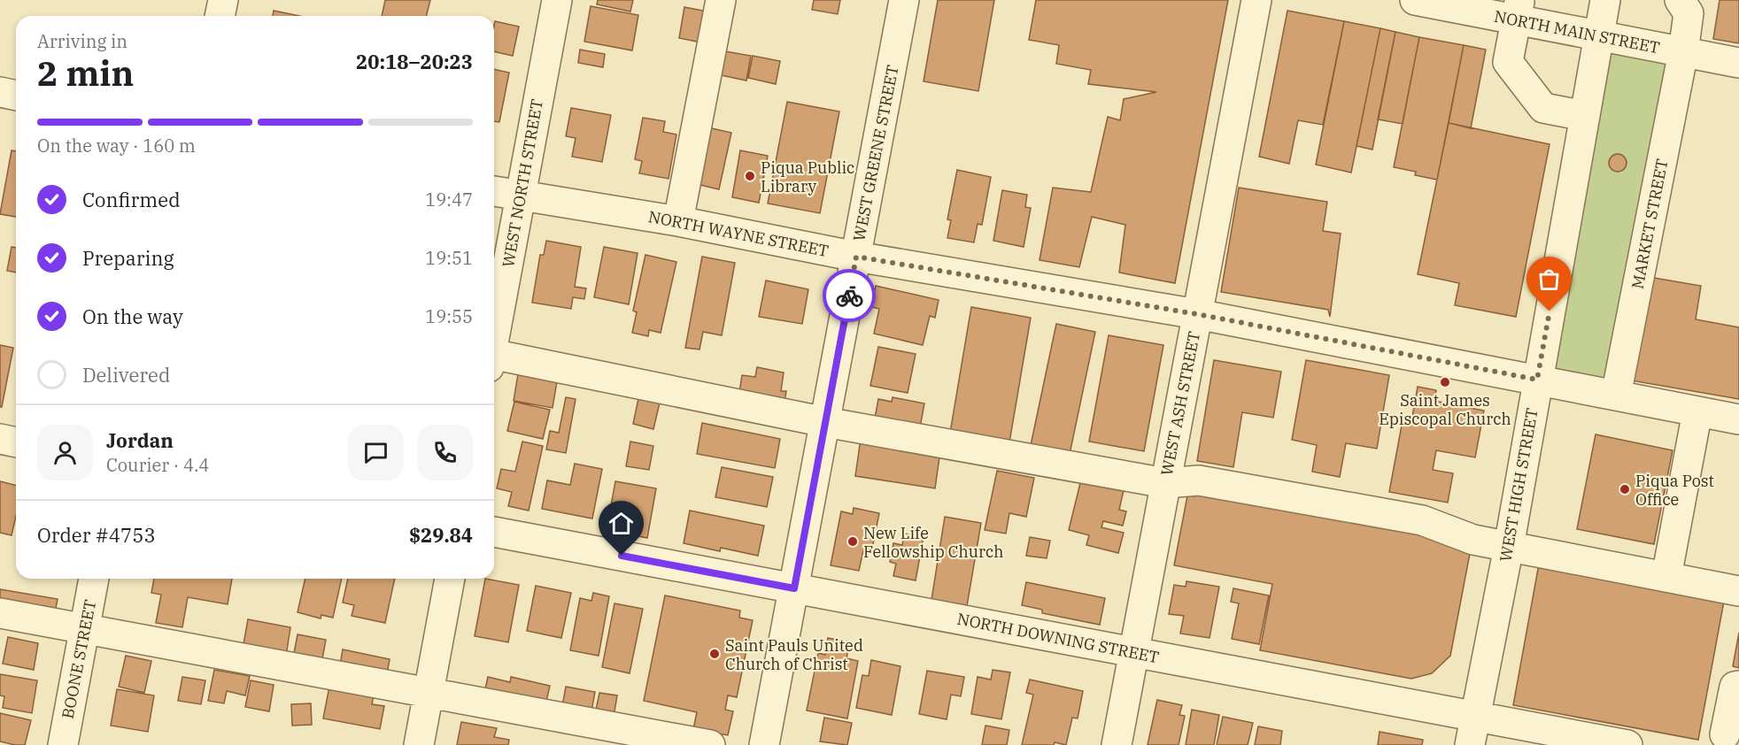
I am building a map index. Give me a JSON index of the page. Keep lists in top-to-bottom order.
{
  "streets": {
    "street": [
      "NORTH MAIN STREET",
      "WEST GREENE STREET",
      "WEST NORTH STREET",
      "MARKET STREET",
      "NORTH WAYNE STREET",
      "WEST ASH STREET",
      "WEST HIGH STREET",
      "NORTH DOWNING STREET",
      "BOONE STREET"
    ]
  },
  "crossings": [
    ["NORTH MAIN STREET", "MARKET STREET"],
    ["NORTH MAIN STREET", "WEST HIGH STREET"],
    ["WEST GREENE STREET", "NORTH WAYNE STREET"],
    ["WEST GREENE STREET", "NORTH DOWNING STREET"],
    ["WEST NORTH STREET", "NORTH WAYNE STREET"],
    ["MARKET STREET", "NORTH WAYNE STREET"],
    ["NORTH WAYNE STREET", "WEST ASH STREET"],
    ["NORTH WAYNE STREET", "WEST HIGH STREET"],
    ["WEST ASH STREET", "NORTH DOWNING STREET"],
    ["WEST HIGH STREET", "NORTH DOWNING STREET"]
  ],
  "places": [
    "Piqua Public Library",
    "Saint James Episcopal Church",
    "Piqua Post Office",
    "New Life Fellowship Church",
    "Saint Pauls United Church of Christ"
  ],
  "page": {
    "heading": ["2 min", "Arriving in", "20:18–20:23"],
    "panel": [
      "Jordan",
      "Courier · 4.4",
      "Order #4753",
      "$29.84"
    ],
    "bar": "On the way · 160 m",
    "list": [
      ["Confirmed", "19:47"],
      ["Preparing", "19:51"],
      ["On the way", "19:55"],
      "Delivered"
    ]
  }
}
